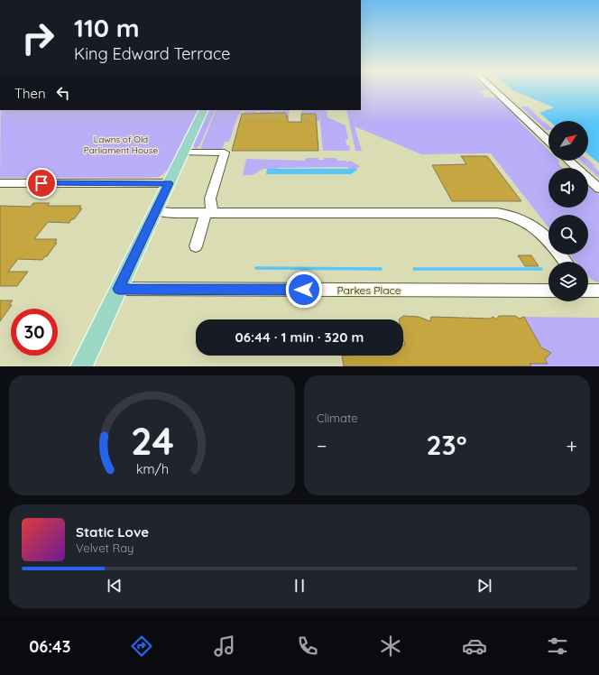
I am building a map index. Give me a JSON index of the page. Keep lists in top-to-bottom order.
{
  "streets": {
    "street": ["Parkes Place"]
  },
  "parks": ["Lawns of Old Parliament House"],
  "north": "top right",
  "page": {
    "turn": ["110 m", "King Edward Terrace"],
    "then": "Then",
    "limit": "30",
    "trip": "06:44 · 1 min · 320 m",
    "tile": "Climate",
    "heat": ["−", "23°", "+"],
    "song": ["Static Love", "Velvet Ray"],
    "tabs": "06:43",
    "gauge": ["24", "km/h"]
  }
}
